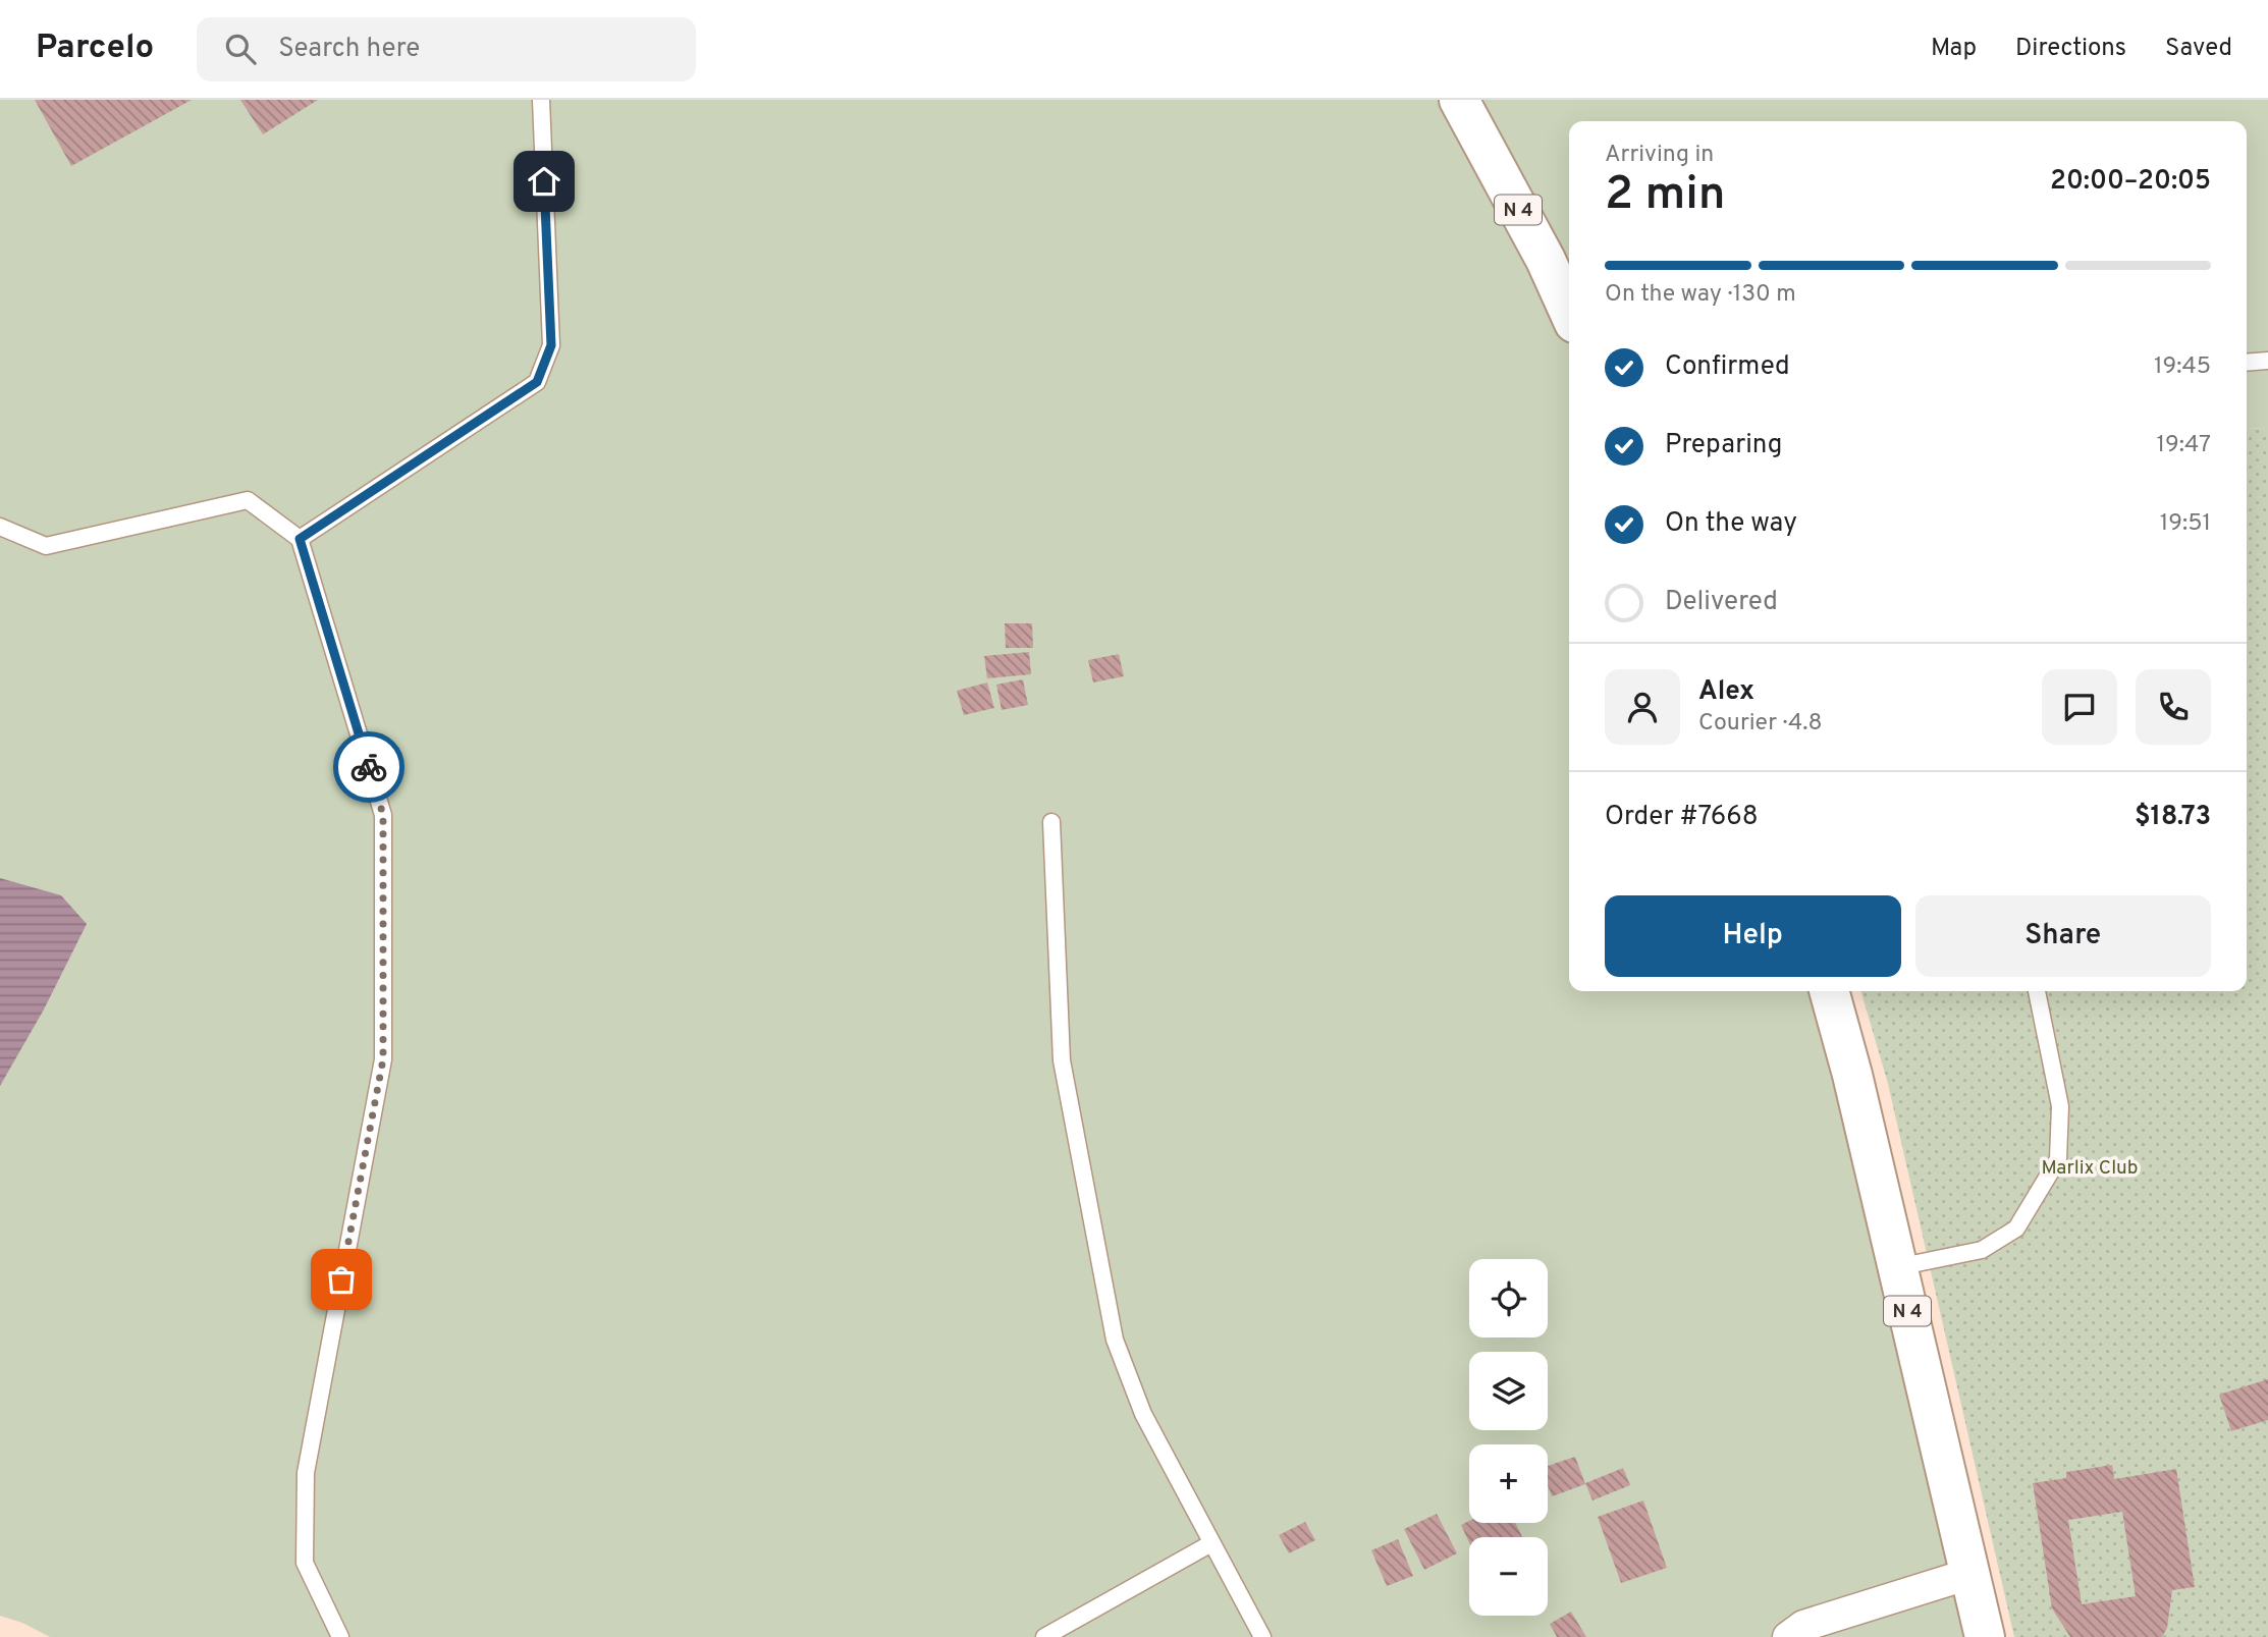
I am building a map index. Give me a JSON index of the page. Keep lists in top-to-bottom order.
{
  "streets": {
    "main road": ["N 4"]
  },
  "parks": ["Marlix Club"],
  "page": {
    "header": "Parcelo",
    "search": "Search here",
    "nav": ["Map", "Directions", "Saved"],
    "heading": ["2 min", "Arriving in", "20:00–20:05"],
    "panel": [
      "Alex",
      "Courier · 4.8",
      "Order #7668",
      "$18.73"
    ],
    "bar": "On the way · 130 m",
    "list": [
      ["Confirmed", "19:45"],
      ["Preparing", "19:47"],
      ["On the way", "19:51"],
      "Delivered"
    ],
    "buttons": ["Help", "Share"],
    "map_buttons": ["+", "−"]
  }
}
